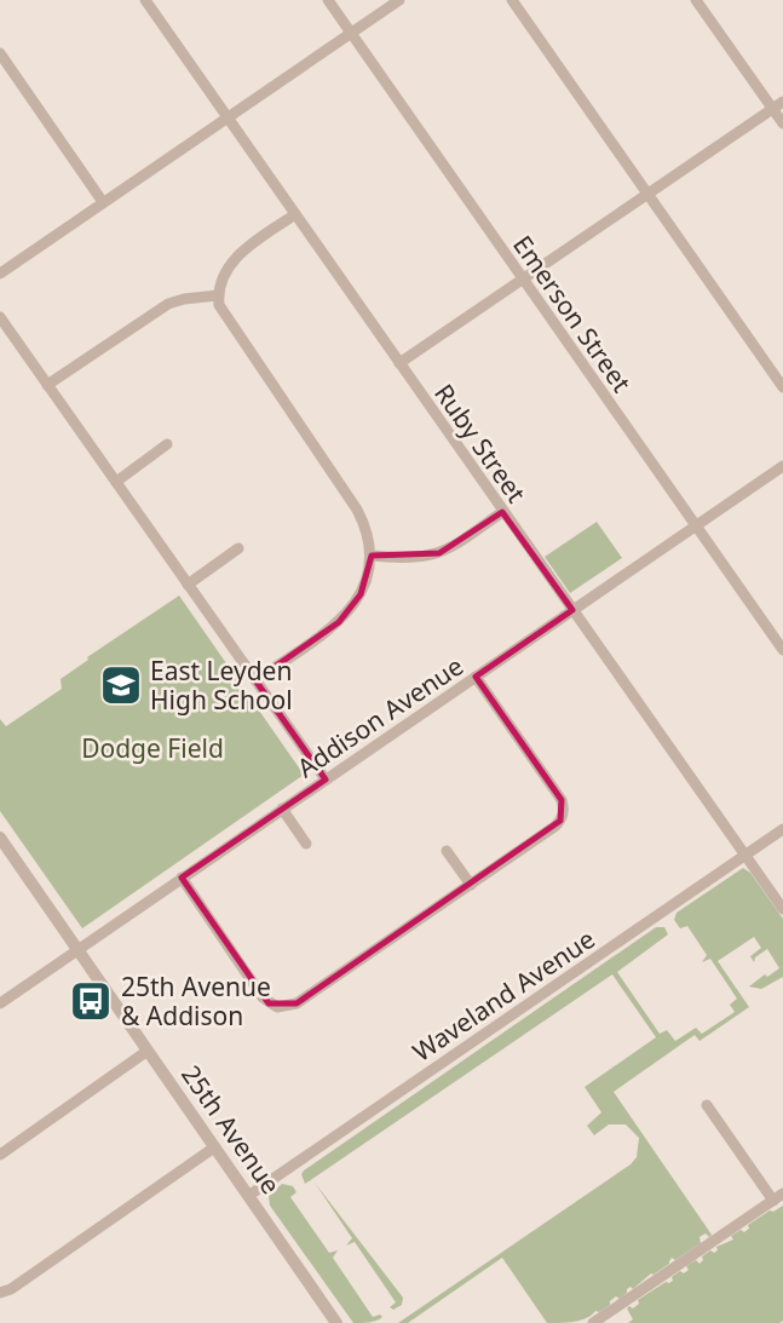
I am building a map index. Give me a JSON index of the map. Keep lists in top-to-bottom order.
{
  "streets": {
    "street": [
      "Emerson Street",
      "Ruby Street",
      "Addison Avenue",
      "Waveland Avenue",
      "25th Avenue"
    ]
  },
  "crossings": [
    ["Emerson Street", "Addison Avenue"],
    ["Ruby Street", "Addison Avenue"],
    ["Ruby Street", "Waveland Avenue"],
    ["Addison Avenue", "25th Avenue"],
    ["Waveland Avenue", "25th Avenue"]
  ],
  "parks": ["Dodge Field"],
  "places": {
    "school or university": ["East Leyden High School"],
    "bus stop": ["25th Avenue & Addison"]
  }
}
